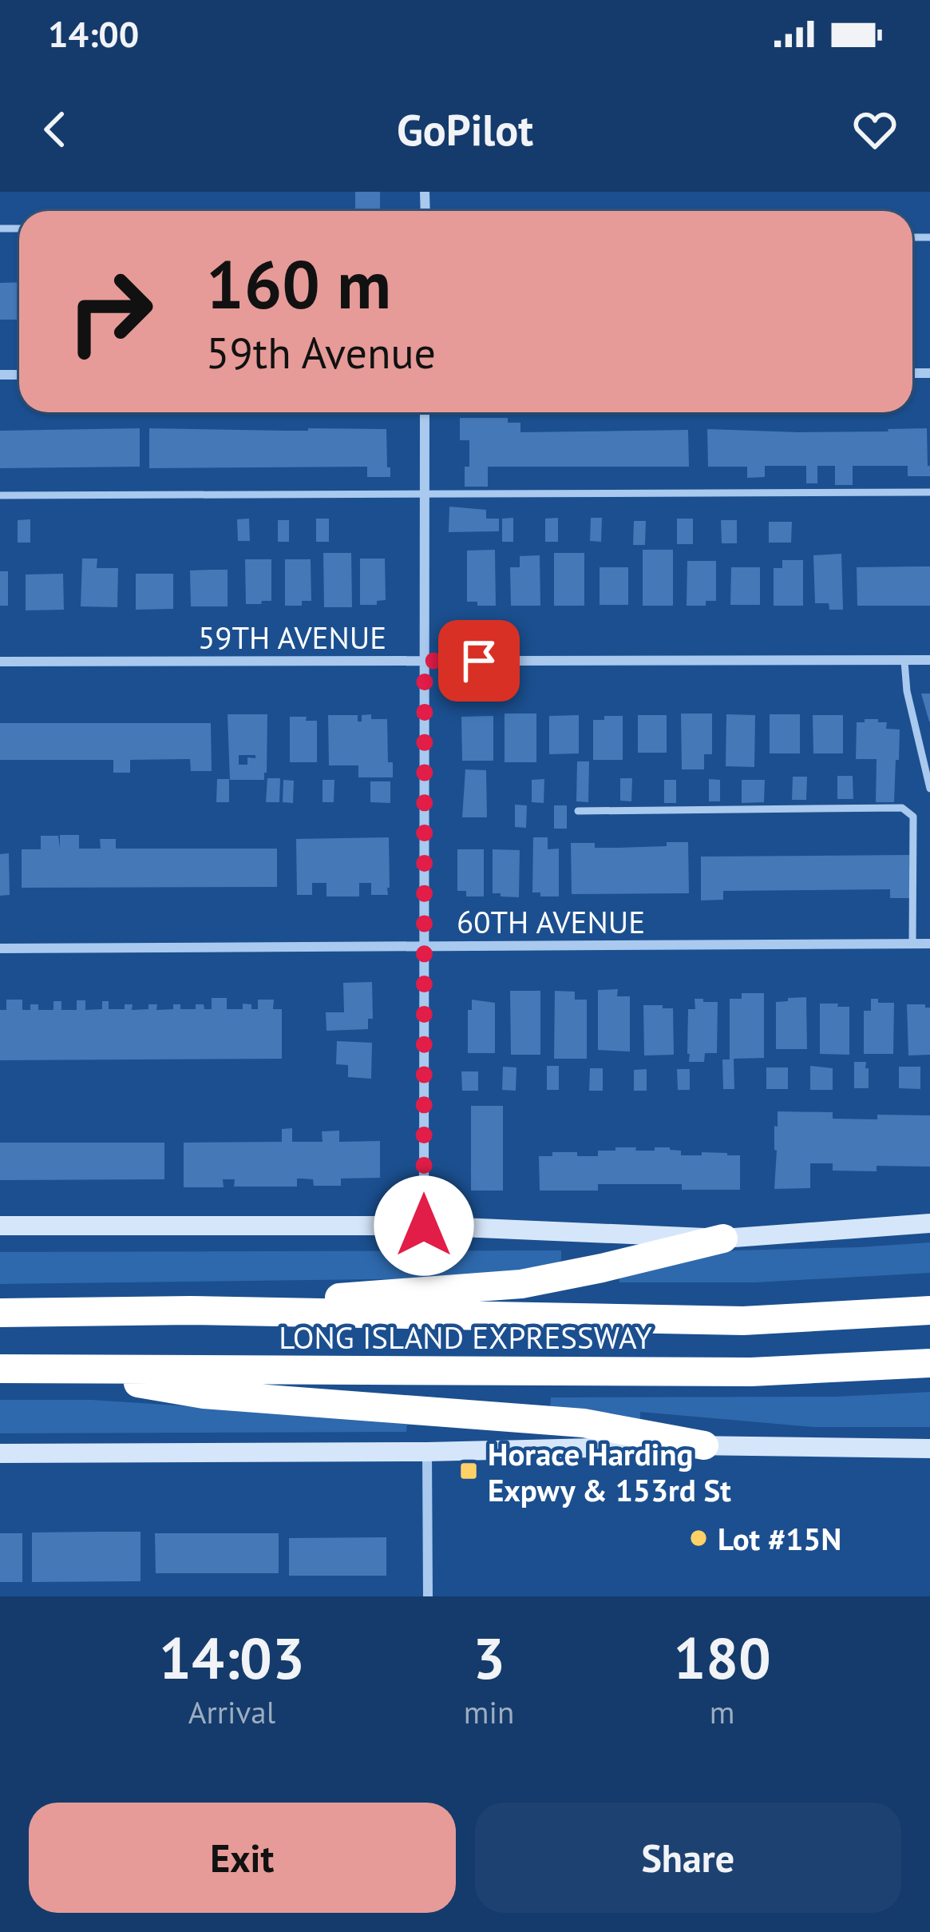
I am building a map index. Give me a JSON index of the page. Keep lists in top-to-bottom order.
{
  "streets": {
    "highway": ["LONG ISLAND EXPRESSWAY"],
    "street": ["59TH AVENUE", "60TH AVENUE"]
  },
  "places": {
    "transit": ["Horace Harding Expwy & 153rd St"],
    "other": ["Lot #15N"]
  },
  "page": {
    "status": "14:00",
    "header": "GoPilot",
    "turn": ["160 m", "59th Avenue"],
    "eta": [
      "14:03",
      "Arrival",
      "3",
      "min",
      "180",
      "m"
    ],
    "buttons": ["Exit", "Share"]
  }
}
